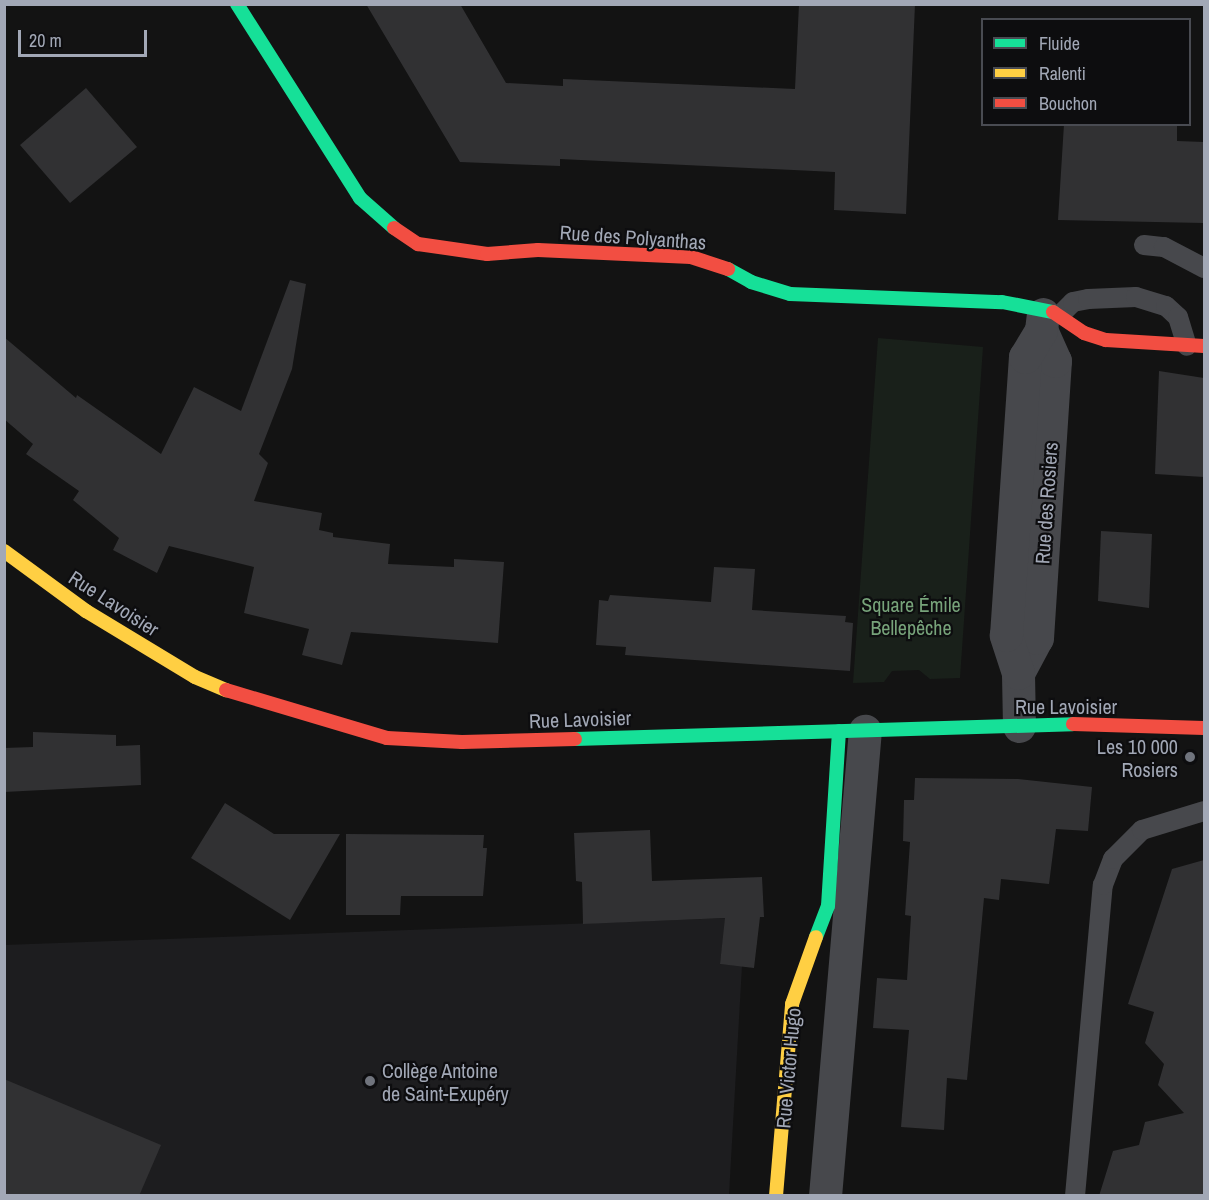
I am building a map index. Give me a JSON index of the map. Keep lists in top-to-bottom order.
{
  "streets": {
    "street": [
      "Rue des Polyanthas",
      "Rue des Rosiers",
      "Rue Lavoisier",
      "Rue Victor Hugo"
    ]
  },
  "crossings": [
    ["Rue des Polyanthas", "Rue des Rosiers"],
    ["Rue des Rosiers", "Rue Lavoisier"],
    ["Rue Lavoisier", "Rue Victor Hugo"]
  ],
  "parks": ["Square Émile Bellepêche"],
  "places": ["Les 10 000 Rosiers", "Collège Antoine de Saint-Exupéry"],
  "legend": ["Fluide", "Ralenti", "Bouchon"],
  "scale_bar": "20 m"
}
